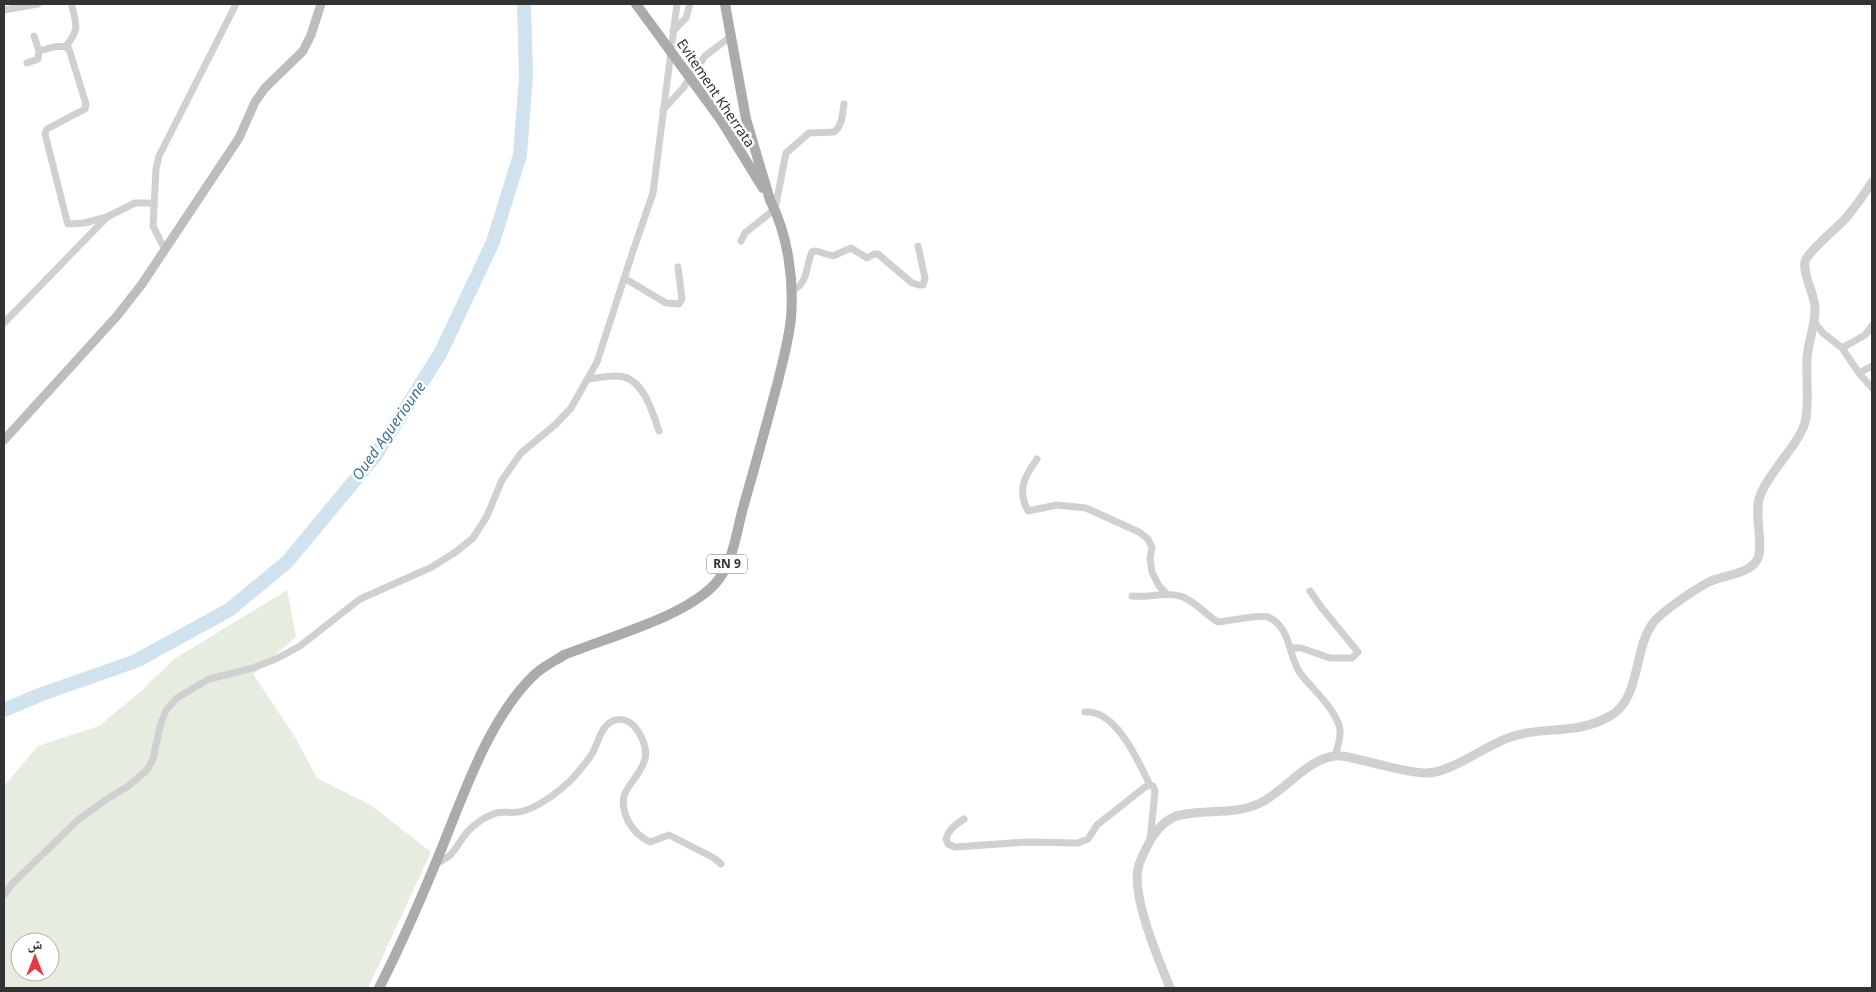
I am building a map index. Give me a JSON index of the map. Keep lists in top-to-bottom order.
{
  "streets": {
    "main road": ["Evitement Kherrata", "RN 9"]
  },
  "crossings": [
    ["Evitement Kherrata", "RN 9"]
  ],
  "water": ["Oued Aguerioune"],
  "north": "top"
}
